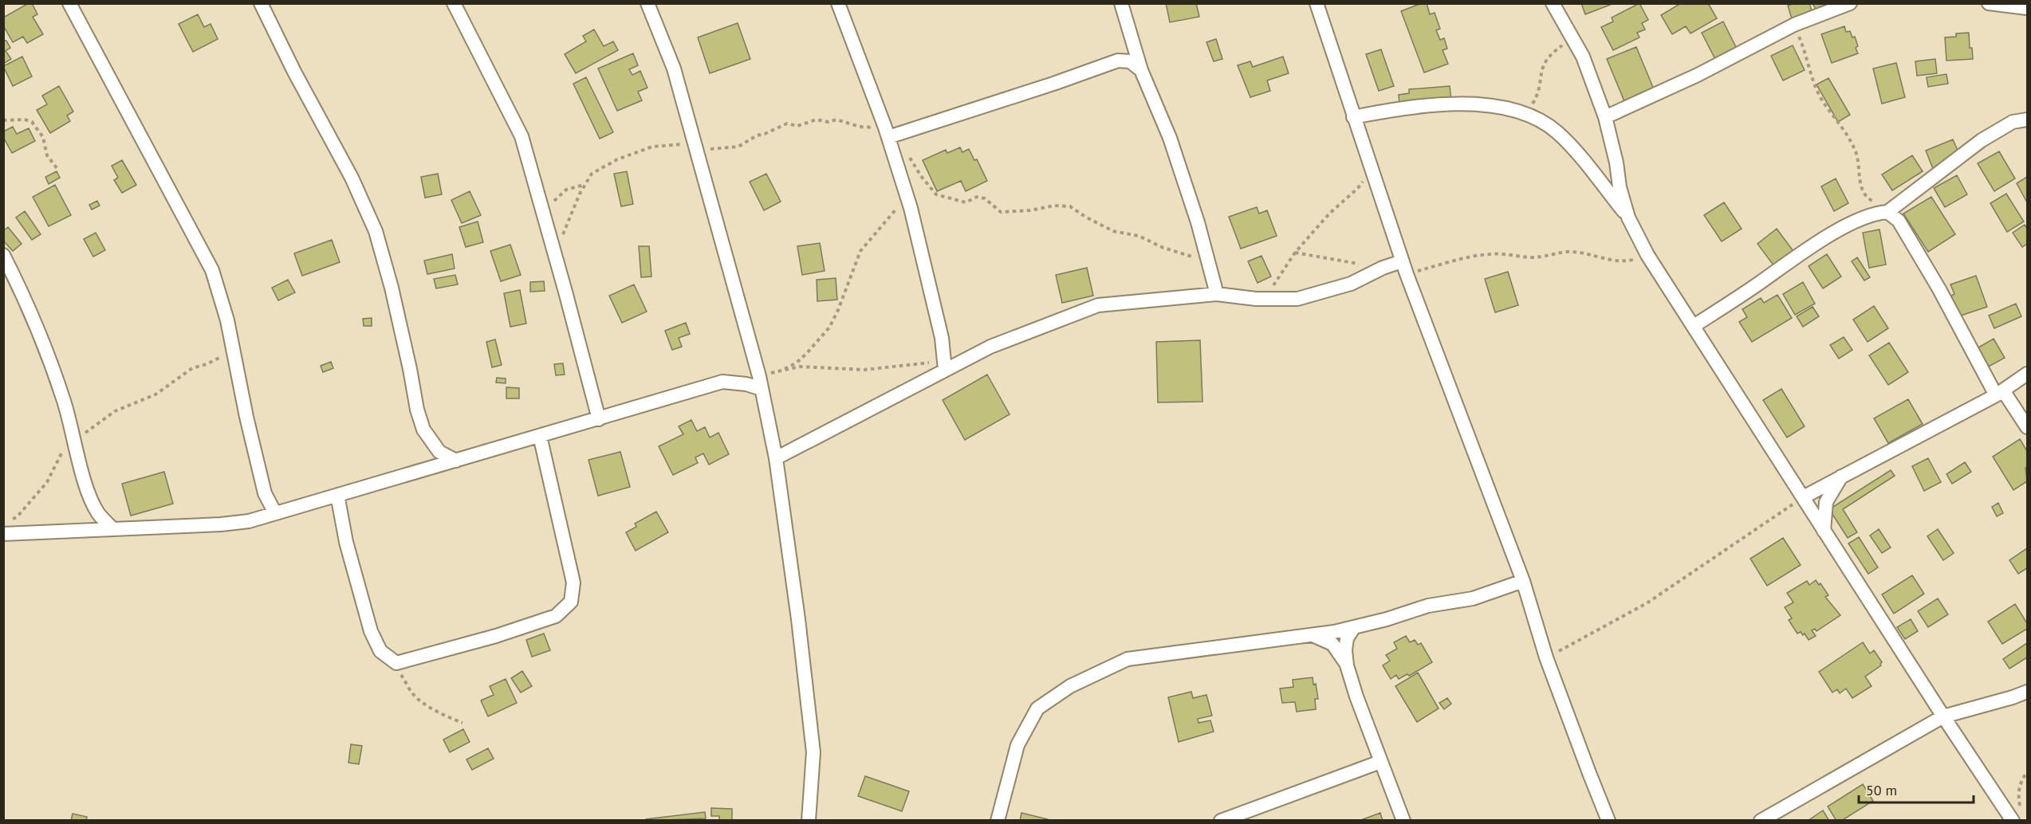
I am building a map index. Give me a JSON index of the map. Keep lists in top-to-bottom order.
{
  "scale_bar": "50 m"
}
